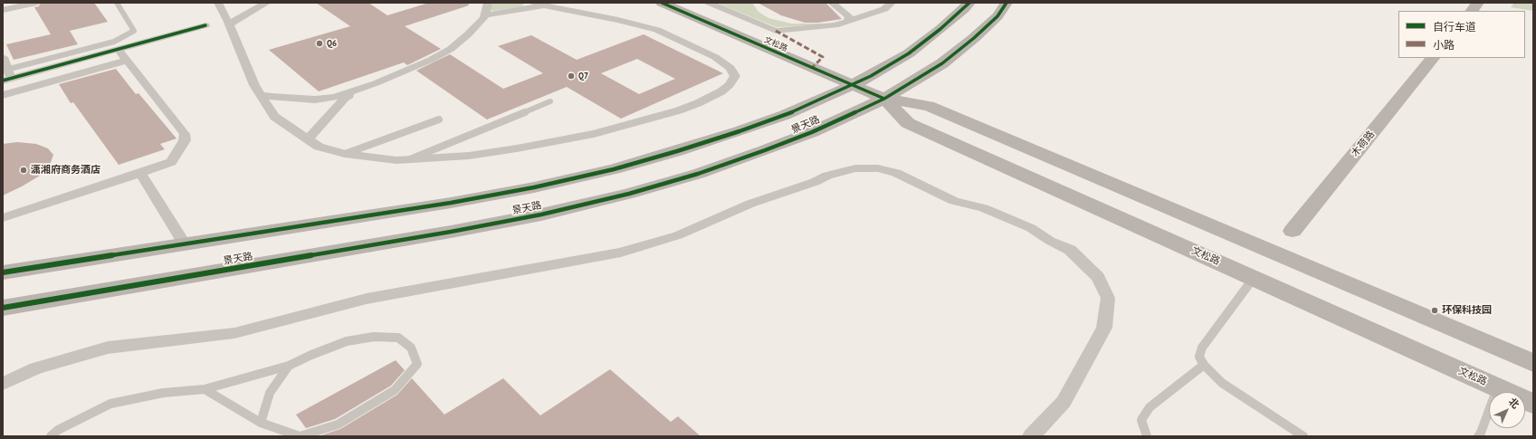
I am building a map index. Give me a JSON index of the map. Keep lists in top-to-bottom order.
{
  "streets": {
    "street": ["文松路", "景天路", "木荷路"]
  },
  "crossings": [
    ["文松路", "景天路"]
  ],
  "places": [
    "Q6",
    "Q7",
    "潇湘府商务酒店",
    "环保科技园"
  ],
  "legend": ["自行车道", "小路"],
  "north": "top right"
}
